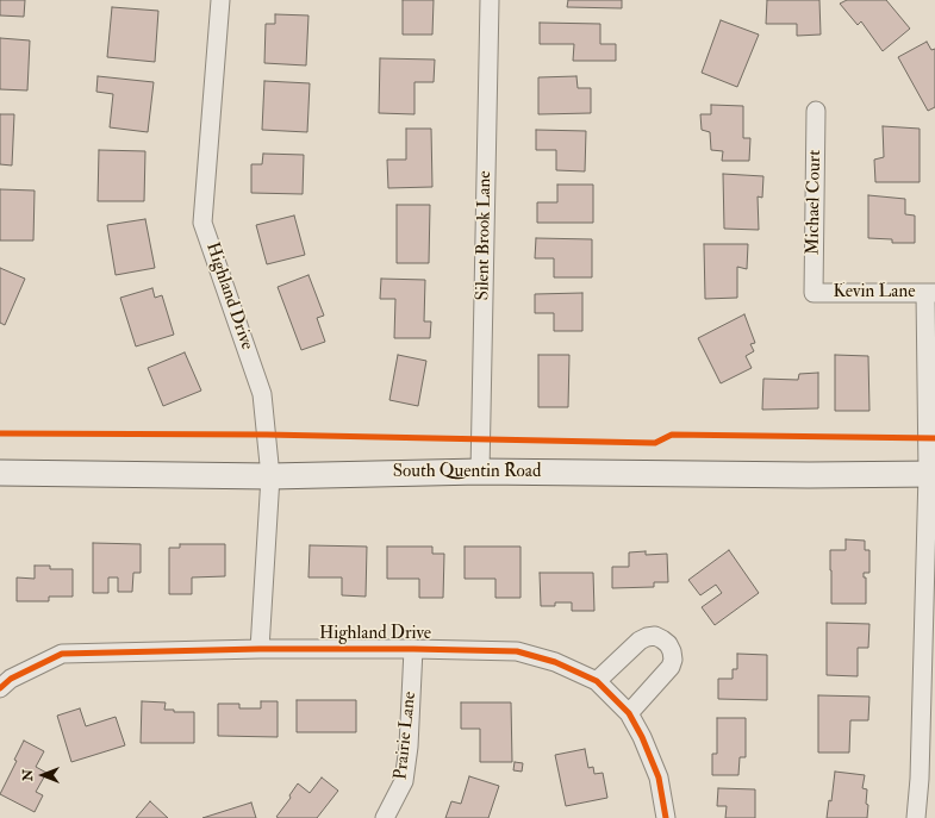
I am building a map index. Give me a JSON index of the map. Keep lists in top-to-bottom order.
{
  "streets": {
    "main road": ["South Quentin Road"],
    "street": [
      "Michael Court",
      "Silent Brook Lane",
      "Kevin Lane",
      "Highland Drive",
      "Prairie Lane"
    ]
  },
  "crossings": [
    ["Michael Court", "Kevin Lane"],
    ["Silent Brook Lane", "South Quentin Road"],
    ["Highland Drive", "South Quentin Road"],
    ["Highland Drive", "Prairie Lane"]
  ],
  "north": "left"
}
